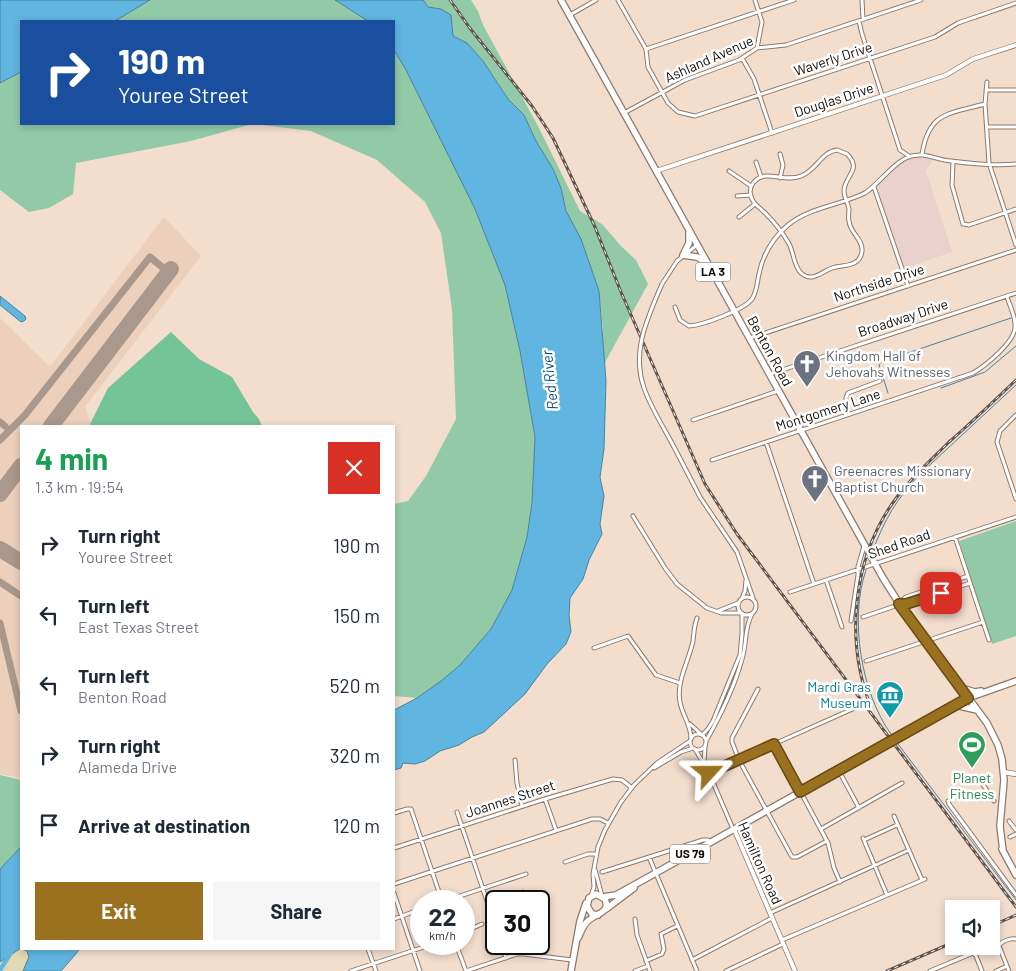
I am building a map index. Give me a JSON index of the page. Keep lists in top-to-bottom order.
{
  "streets": {
    "main road": ["LA 3", "Benton Road", "US 79"],
    "street": [
      "Ashland Avenue",
      "Waverly Drive",
      "Douglas Drive",
      "Northside Drive",
      "Broadway Drive",
      "Montgomery Lane",
      "Shed Road",
      "Joannes Street",
      "Hamilton Road"
    ]
  },
  "crossings": [
    ["Ashland Avenue", "Waverly Drive"],
    ["Ashland Avenue", "Benton Road"],
    ["Douglas Drive", "Benton Road"],
    ["LA 3", "Benton Road"],
    ["Northside Drive", "Benton Road"],
    ["Broadway Drive", "Benton Road"],
    ["Broadway Drive", "Montgomery Lane"],
    ["Benton Road", "Montgomery Lane"],
    ["Benton Road", "Shed Road"],
    ["Benton Road", "US 79"],
    ["US 79", "Hamilton Road"]
  ],
  "water": ["Red River"],
  "places": {
    "church": ["Kingdom Hall of Jehovahs Witnesses", "Greenacres Missionary Baptist Church"],
    "museum": ["Mardi Gras Museum"],
    "sports": ["Planet Fitness"]
  },
  "page": {
    "turn": ["190 m", "Youree Street"],
    "heading": ["4 min", "1.3 km · 19:54"],
    "list": [
      {
        "name": "Turn right",
        "note": "Youree Street",
        "value": "190 m"
      },
      {
        "name": "Turn left",
        "note": "East Texas Street",
        "value": "150 m"
      },
      {
        "name": "Turn left",
        "note": "Benton Road",
        "value": "520 m"
      },
      {
        "name": "Turn right",
        "note": "Alameda Drive",
        "value": "320 m"
      },
      {
        "name": "Arrive at destination",
        "value": "120 m"
      }
    ],
    "buttons": ["Exit", "Share"],
    "speed": "22 km/h",
    "limit": "30"
  }
}
